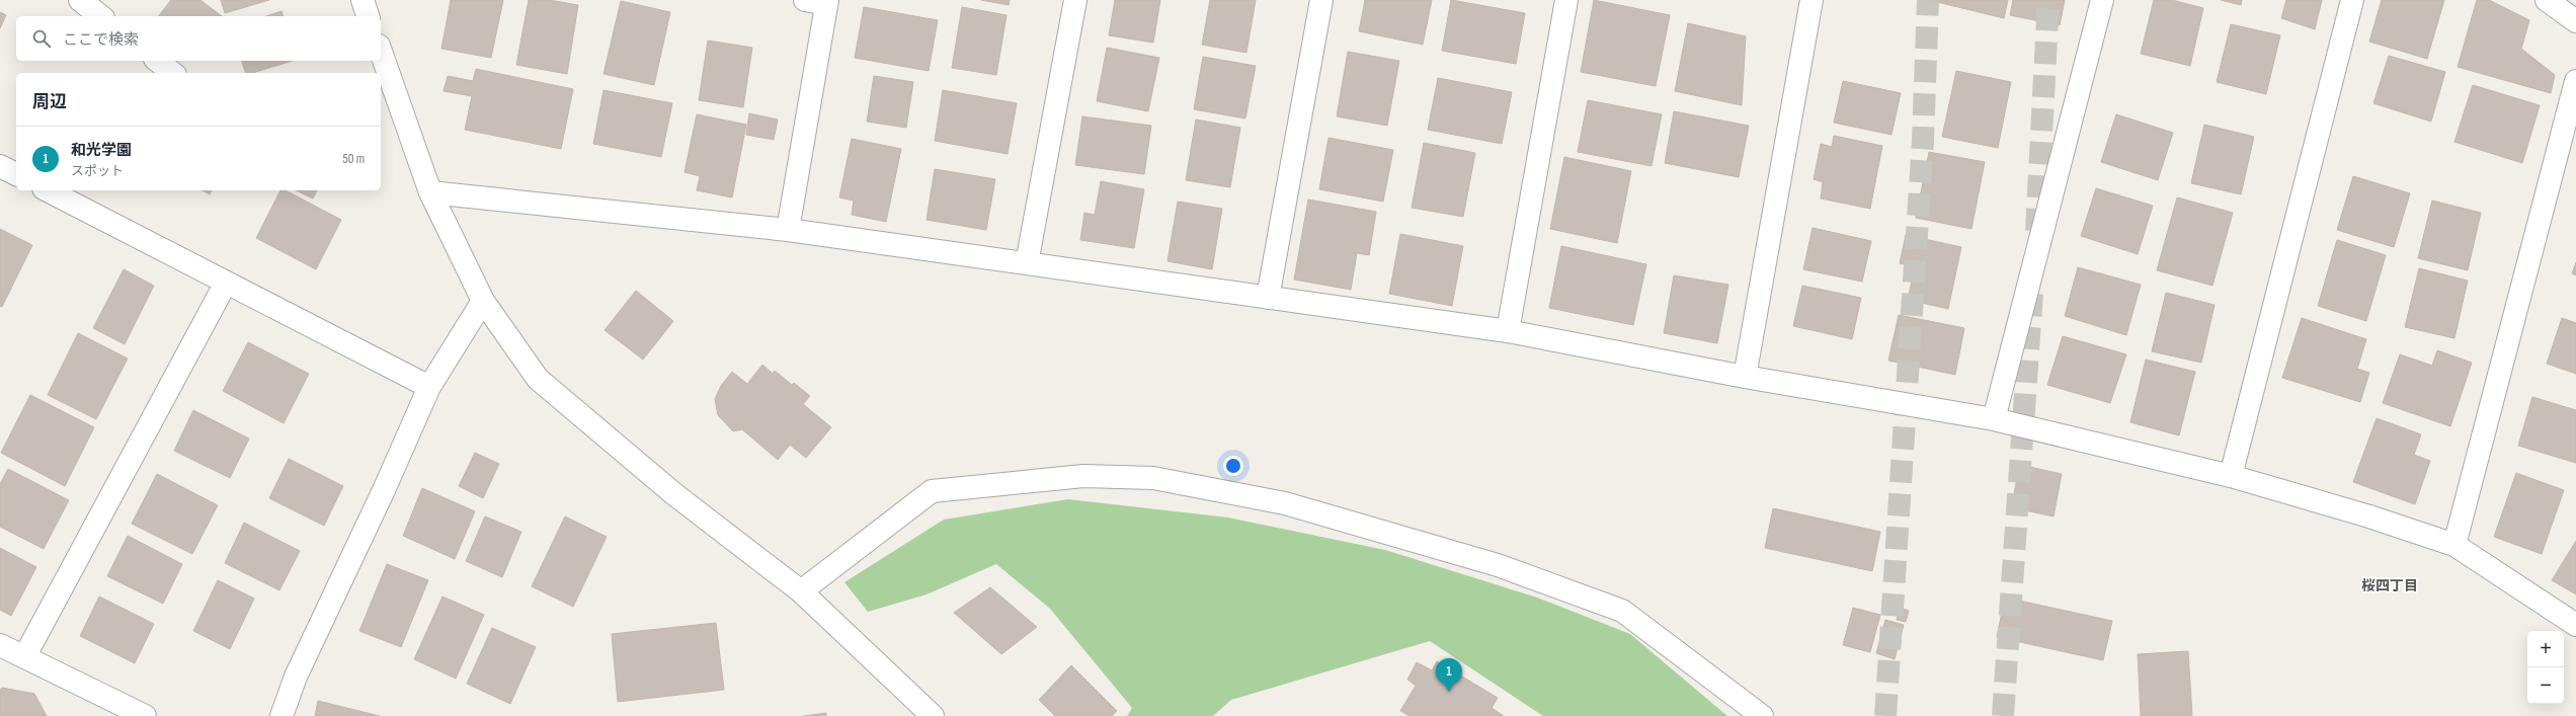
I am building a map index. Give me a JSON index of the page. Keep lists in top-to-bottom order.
{
  "districts": ["桜四丁目"],
  "page": {
    "search": "ここで検索",
    "heading": "周辺",
    "list": [
      {
        "mark": "1",
        "name": "和光学園",
        "note": "スポット",
        "value": "50 m"
      }
    ],
    "map_buttons": ["+", "−"],
    "pins": "1"
  }
}
